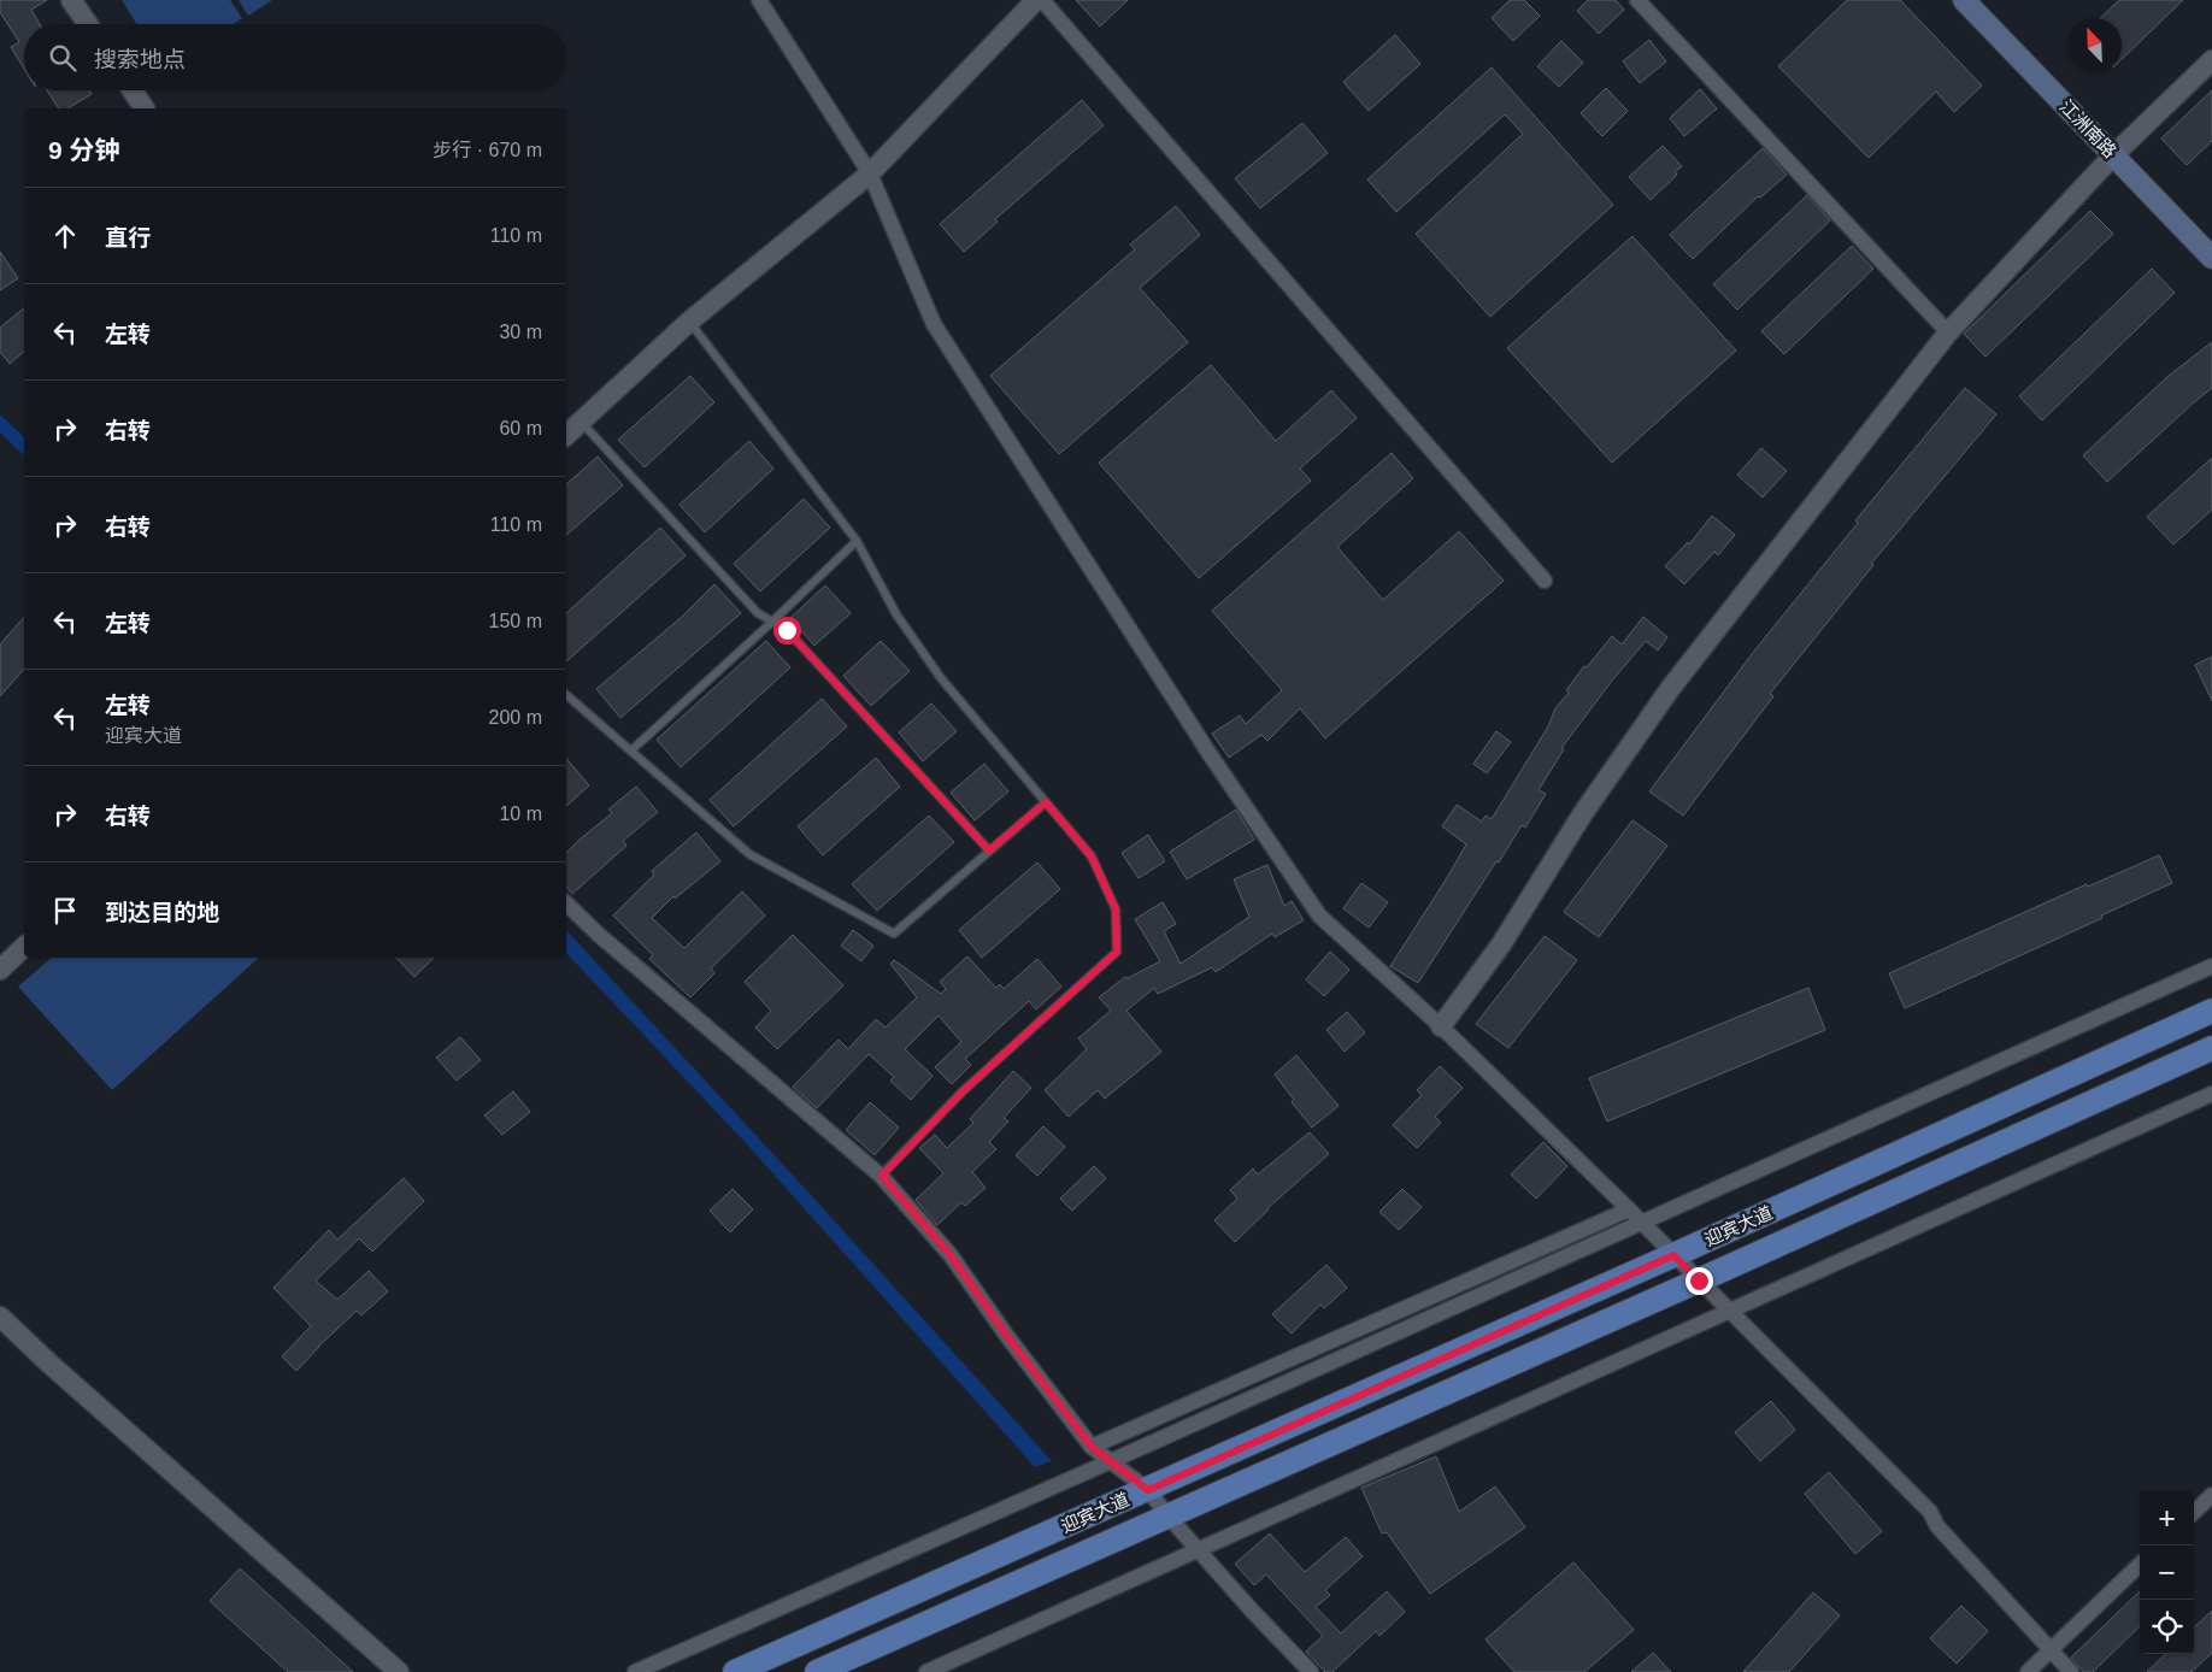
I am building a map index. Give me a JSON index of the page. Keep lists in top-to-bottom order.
{
  "streets": {
    "main road": ["江洲南路", "迎宾大道"]
  },
  "north": "top left",
  "page": {
    "search": "搜索地点",
    "heading": ["9 分钟", "步行 · 670 m"],
    "list": [
      ["直行", "110 m"],
      ["左转", "30 m"],
      ["右转", "60 m"],
      ["右转", "110 m"],
      ["左转", "150 m"],
      ["左转", "迎宾大道", "200 m"],
      ["右转", "10 m"],
      "到达目的地"
    ],
    "map_buttons": ["+", "−"]
  }
}
